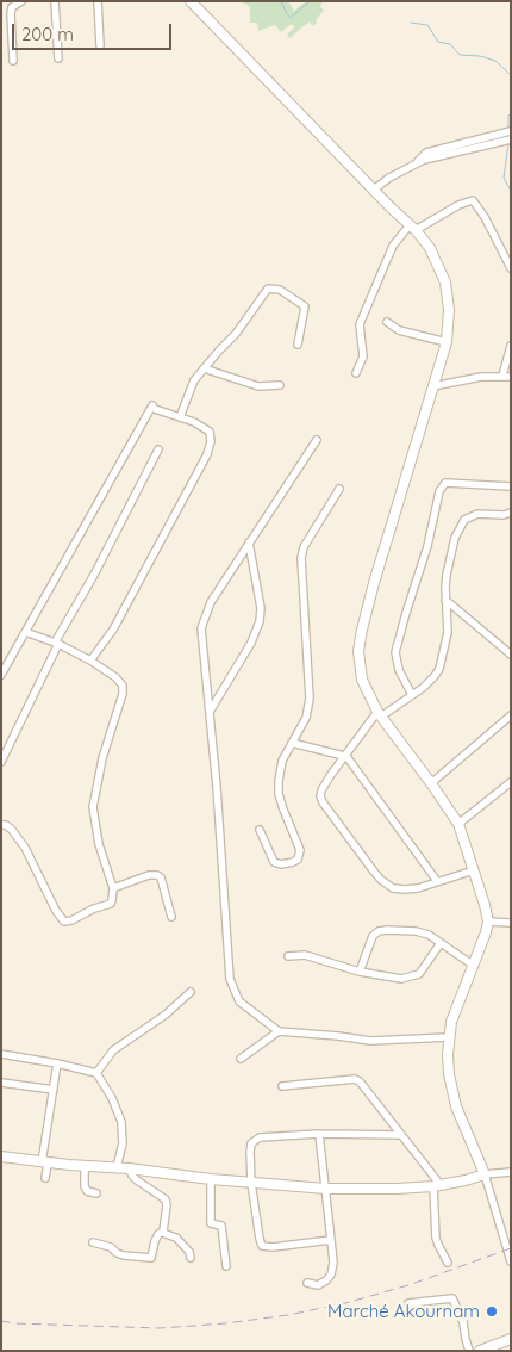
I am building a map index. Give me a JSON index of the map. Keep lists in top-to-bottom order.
{
  "places": ["Marché Akournam"],
  "scale_bar": "200 m"
}
